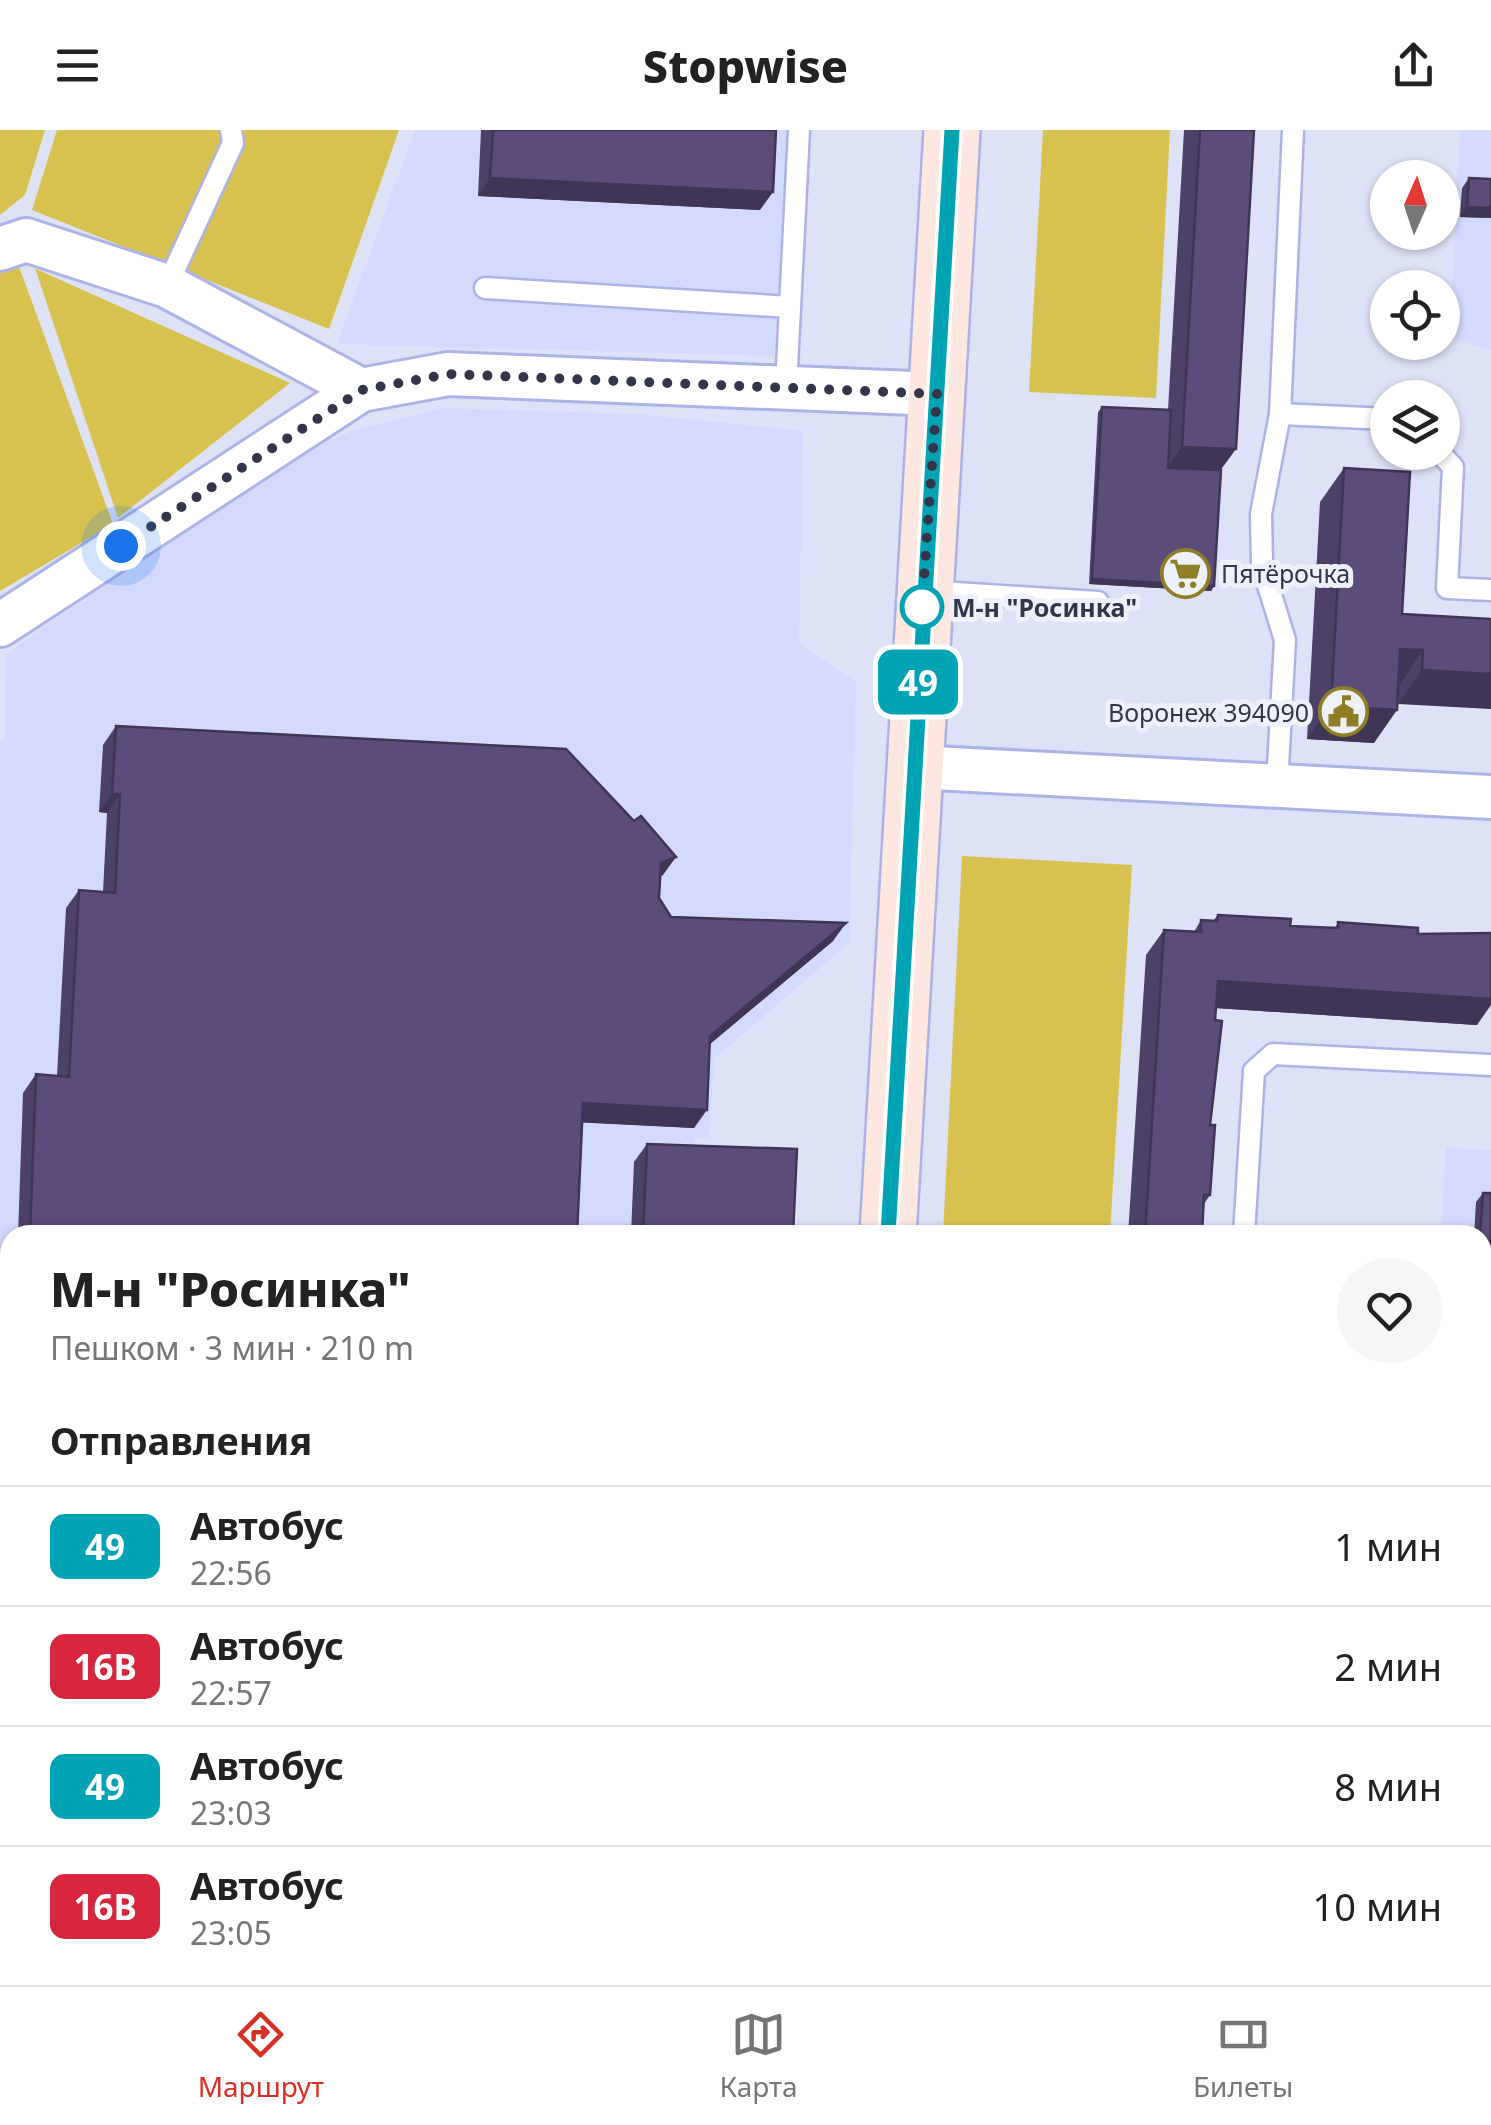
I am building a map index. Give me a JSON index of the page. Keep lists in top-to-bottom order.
{
  "places": {
    "supermarket": ["Пятёрочка"],
    "other": ["М-н \"Росинка\""],
    "public building": ["Воронеж 394090"]
  },
  "lines": ["bus line 49"],
  "north": "top",
  "page": {
    "header": "Stopwise",
    "on_map": "49",
    "heading": [
      ["М-н \"Росинка\"", "Пешком · 3 мин · 210 m"],
      "Отправления"
    ],
    "list": [
      {
        "mark": "49",
        "name": "Автобус",
        "note": "22:56",
        "value": "1 мин"
      },
      {
        "mark": "16В",
        "name": "Автобус",
        "note": "22:57",
        "value": "2 мин"
      },
      {
        "mark": "49",
        "name": "Автобус",
        "note": "23:03",
        "value": "8 мин"
      },
      {
        "mark": "16В",
        "name": "Автобус",
        "note": "23:05",
        "value": "10 мин"
      }
    ],
    "tabs": ["Маршрут", "Карта", "Билеты"]
  }
}
